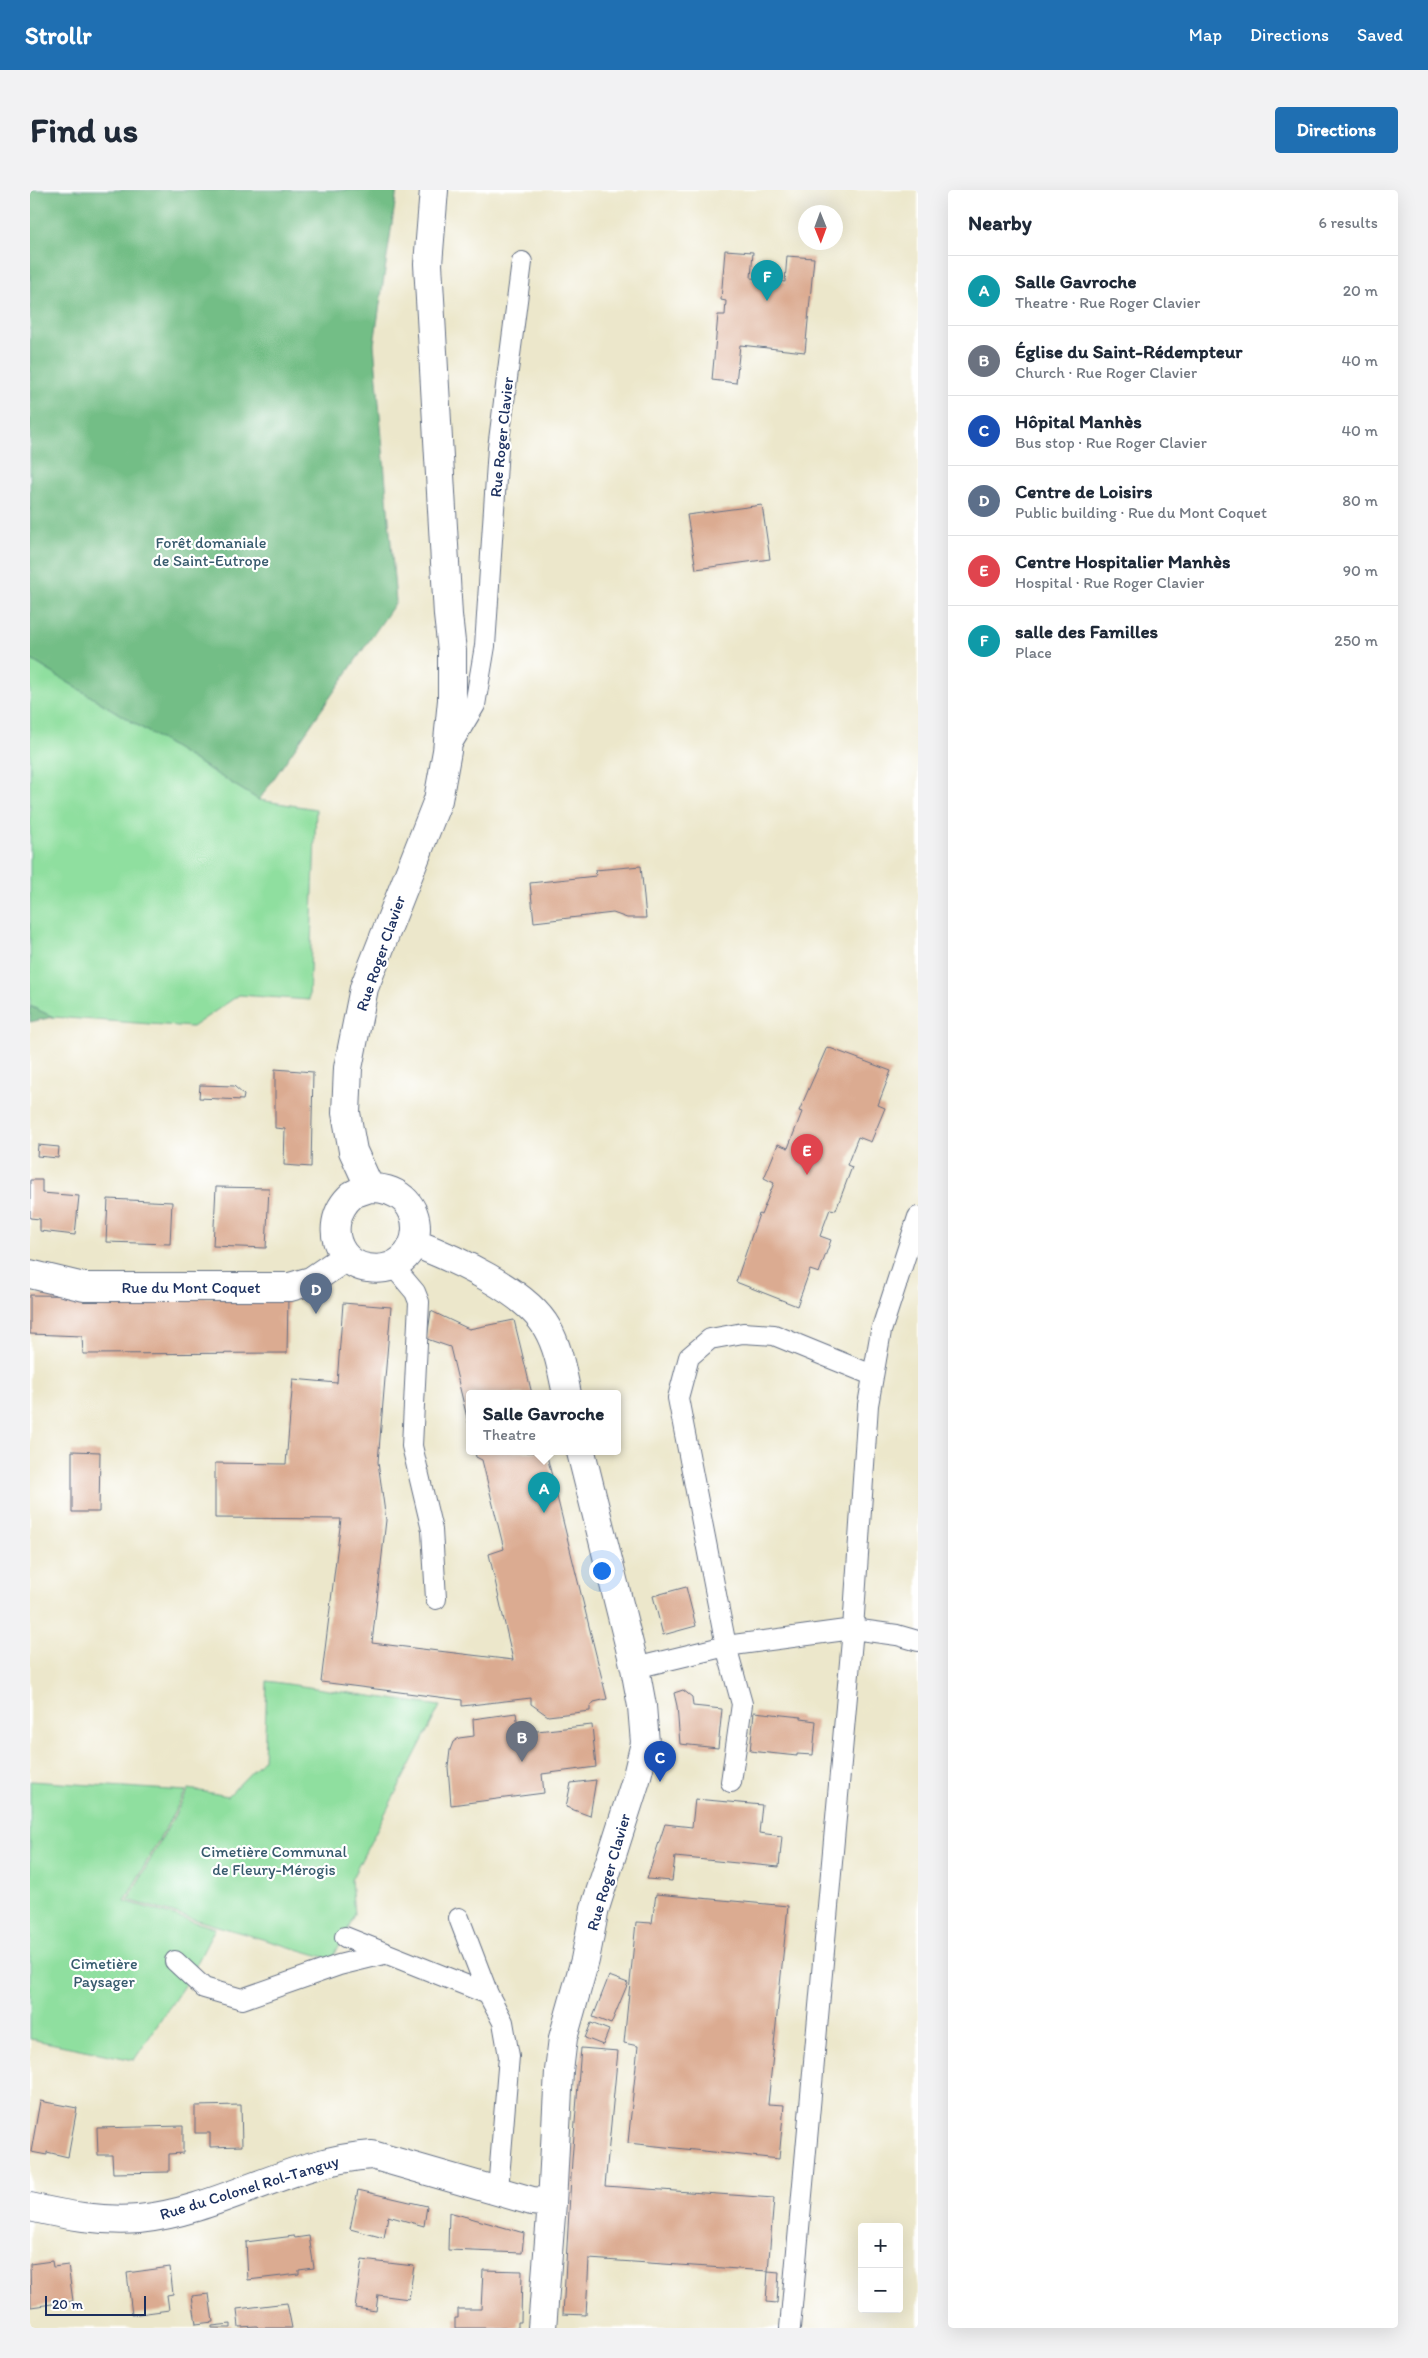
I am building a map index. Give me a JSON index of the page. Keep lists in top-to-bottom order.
{
  "streets": {
    "street": ["Rue Roger Clavier", "Rue du Mont Coquet", "Rue du Colonel Rol-Tanguy"]
  },
  "crossings": [
    ["Rue Roger Clavier", "Rue du Mont Coquet"],
    ["Rue Roger Clavier", "Rue du Colonel Rol-Tanguy"]
  ],
  "parks": ["Forêt domaniale de Saint-Eutrope", "Cimetière Communal de Fleury-Mérogis", "Cimetière Paysager"],
  "scale_bar": "20 m",
  "north": "bottom",
  "page": {
    "header": "Strollr",
    "nav": ["Map", "Directions", "Saved"],
    "buttons": "Directions",
    "title": "Find us",
    "heading": ["Nearby", "6 results"],
    "list": [
      {
        "mark": "A",
        "name": "Salle Gavroche",
        "note": "Theatre · Rue Roger Clavier",
        "value": "20 m"
      },
      {
        "mark": "B",
        "name": "Église du Saint-Rédempteur",
        "note": "Church · Rue Roger Clavier",
        "value": "40 m"
      },
      {
        "mark": "C",
        "name": "Hôpital Manhès",
        "note": "Bus stop · Rue Roger Clavier",
        "value": "40 m"
      },
      {
        "mark": "D",
        "name": "Centre de Loisirs",
        "note": "Public building · Rue du Mont Coquet",
        "value": "80 m"
      },
      {
        "mark": "E",
        "name": "Centre Hospitalier Manhès",
        "note": "Hospital · Rue Roger Clavier",
        "value": "90 m"
      },
      {
        "mark": "F",
        "name": "salle des Familles",
        "note": "Place",
        "value": "250 m"
      }
    ],
    "pins": [
      "F",
      "E",
      "D",
      "A",
      "B",
      "C"
    ],
    "popup": ["Salle Gavroche", "Theatre"],
    "map_buttons": ["+", "−"],
    "scale": "20 m"
  }
}
